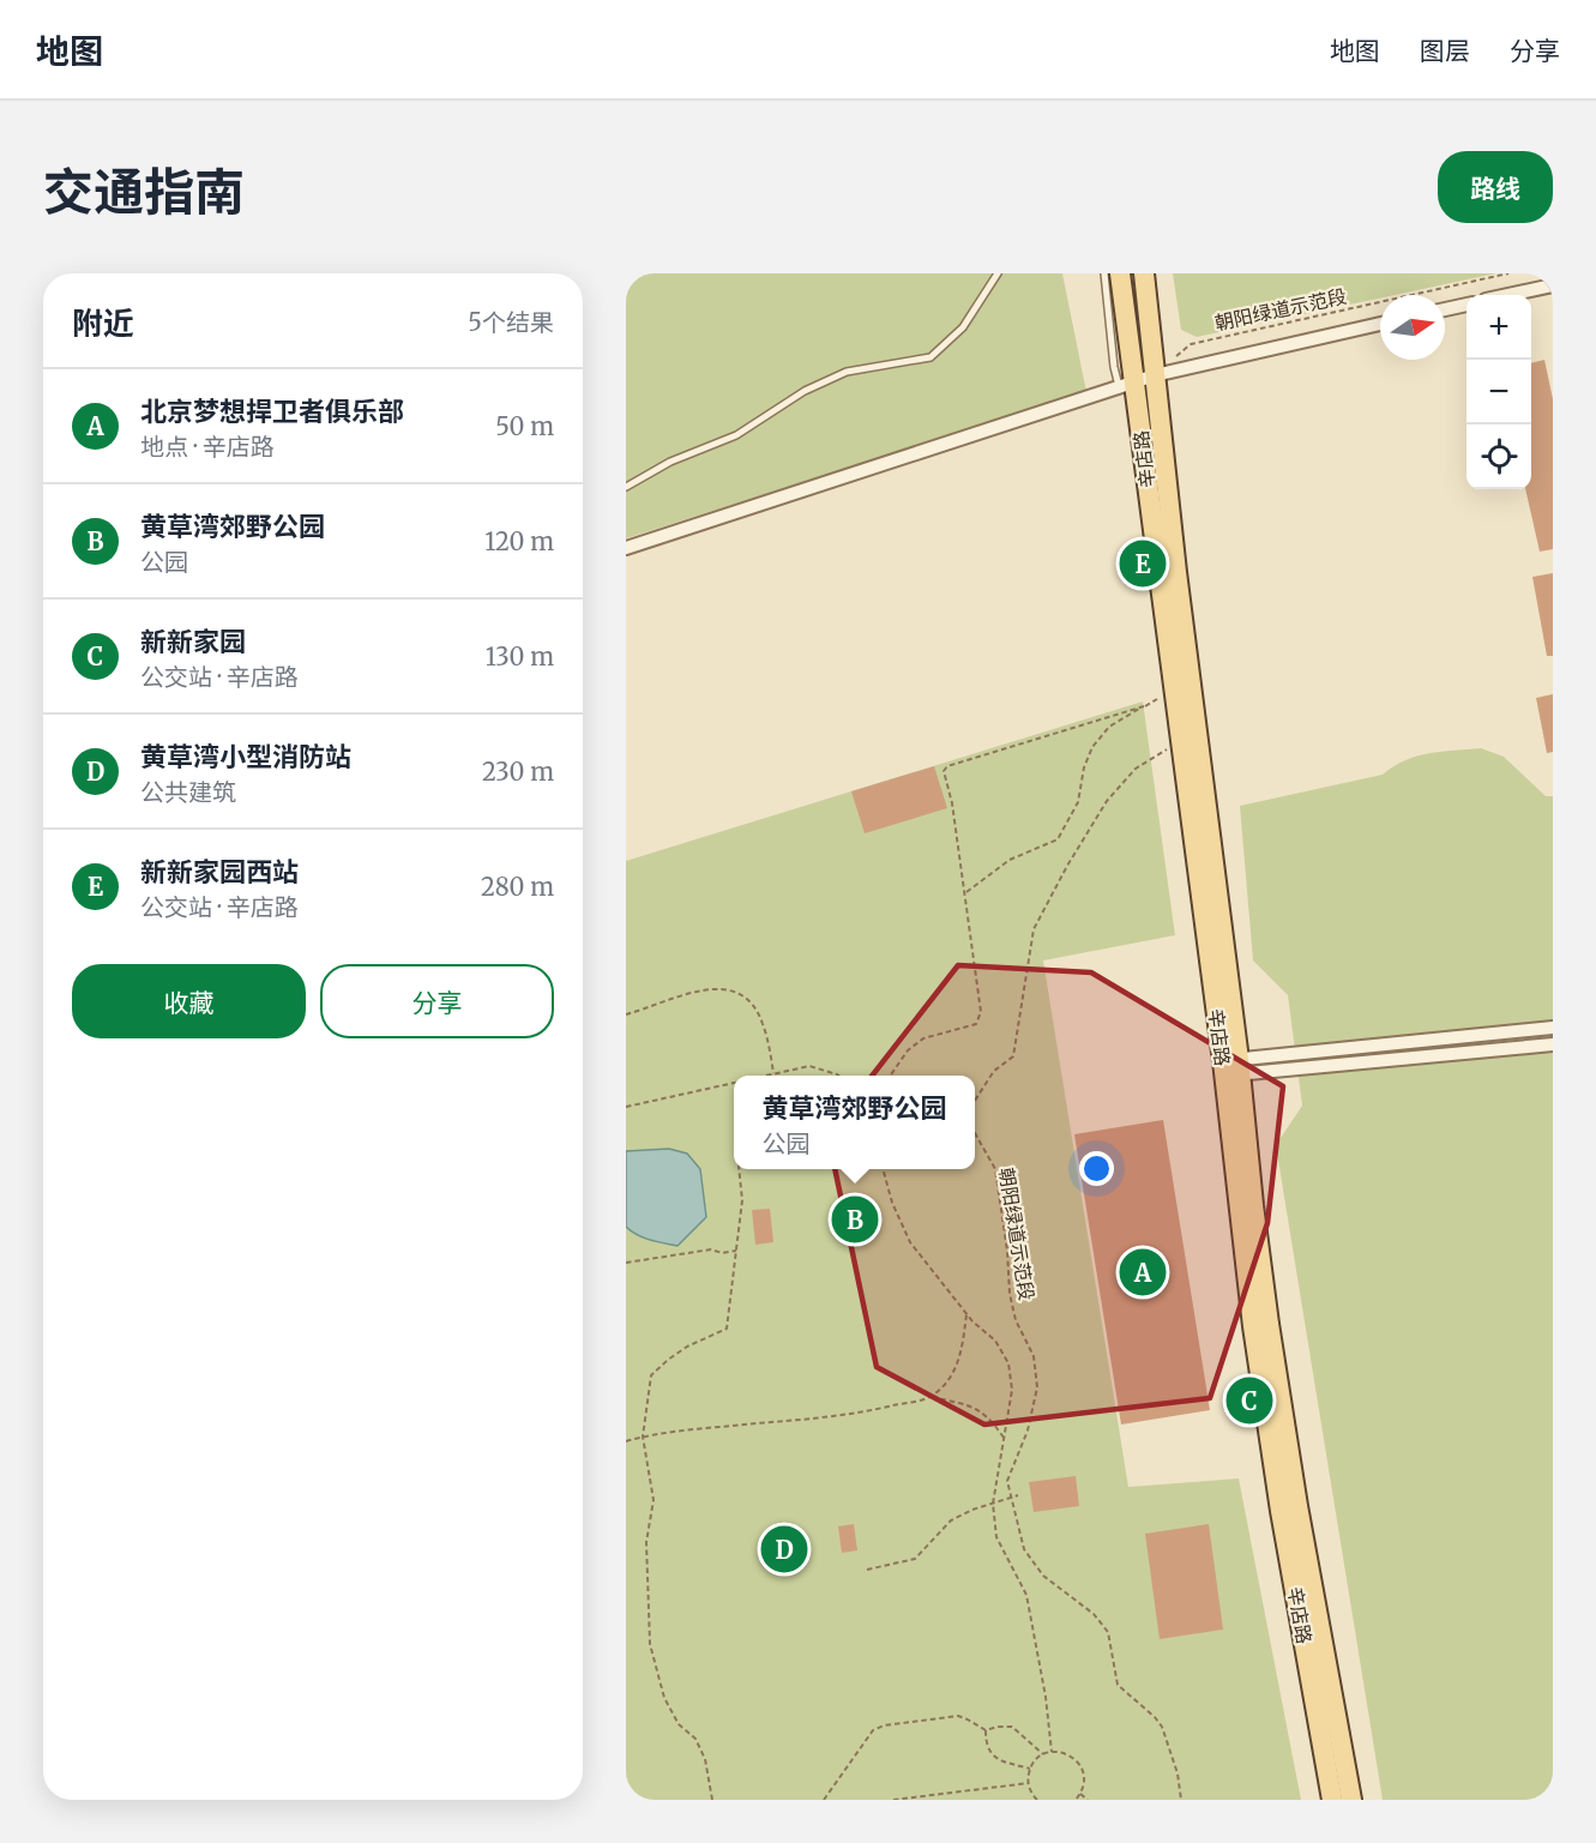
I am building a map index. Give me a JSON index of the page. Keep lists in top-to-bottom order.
{
  "streets": {
    "main road": ["辛店路"],
    "path": ["朝阳绿道示范段"]
  },
  "crossings": [
    ["朝阳绿道示范段", "辛店路"]
  ],
  "north": "right",
  "page": {
    "header": "地图",
    "nav": ["地图", "图层", "分享"],
    "title": "交通指南",
    "buttons": [
      "路线",
      ["收藏", "分享"]
    ],
    "heading": ["附近", "5个结果"],
    "map_buttons": ["+", "−"],
    "list": [
      {
        "mark": "A",
        "name": "北京梦想捍卫者俱乐部",
        "note": "地点 · 辛店路",
        "value": "50 m"
      },
      {
        "mark": "B",
        "name": "黄草湾郊野公园",
        "note": "公园",
        "value": "120 m"
      },
      {
        "mark": "C",
        "name": "新新家园",
        "note": "公交站 · 辛店路",
        "value": "130 m"
      },
      {
        "mark": "D",
        "name": "黄草湾小型消防站",
        "note": "公共建筑",
        "value": "230 m"
      },
      {
        "mark": "E",
        "name": "新新家园西站",
        "note": "公交站 · 辛店路",
        "value": "280 m"
      }
    ],
    "pins": [
      "E",
      "B",
      "A",
      "C",
      "D"
    ],
    "popup": ["黄草湾郊野公园", "公园"]
  }
}
